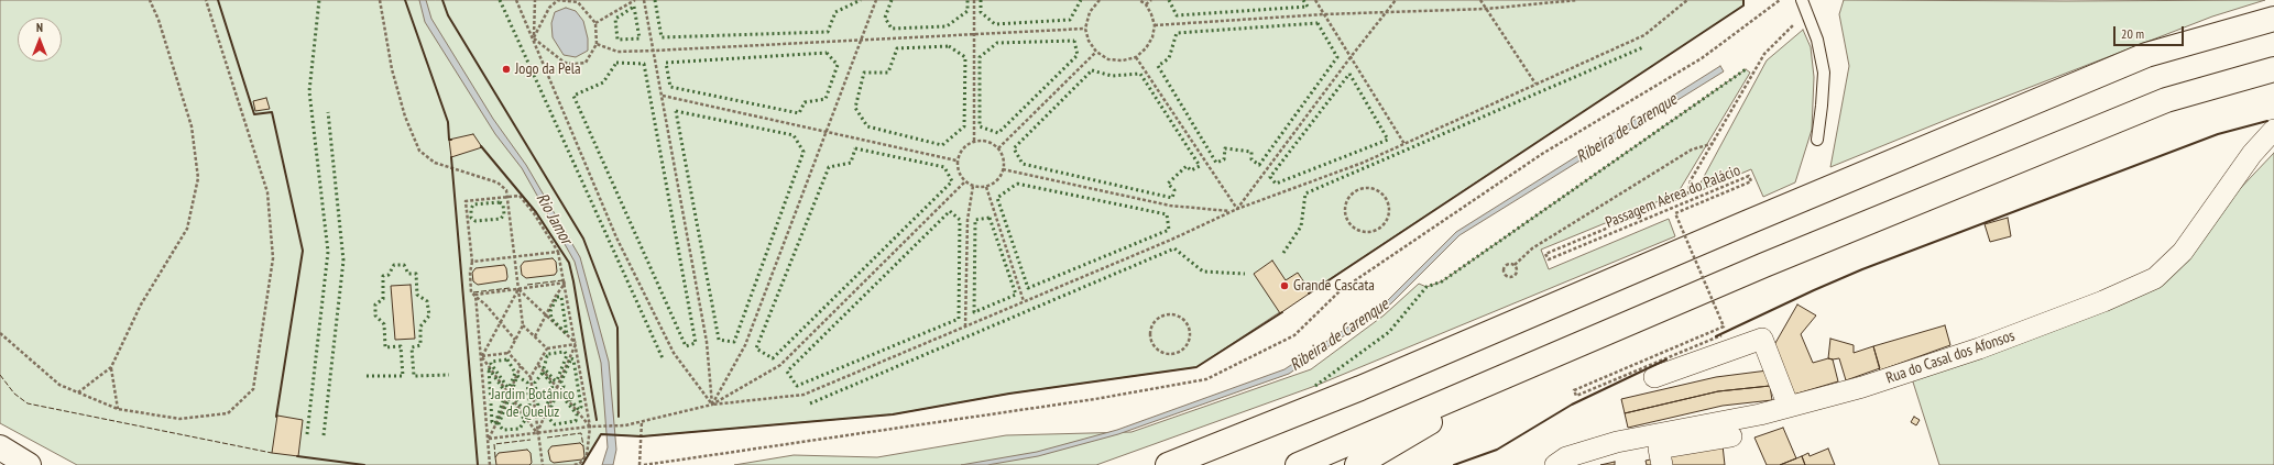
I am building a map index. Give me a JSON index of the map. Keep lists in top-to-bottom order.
{
  "streets": {
    "street": ["Rua do Casal dos Afonsos"],
    "path": ["Passagem Aérea do Palácio"]
  },
  "water": ["Ribeira de Carenque", "Rio Jamor"],
  "parks": ["Jardim Botânico de Queluz"],
  "places": ["Jogo da Pela", "Grande Cascata"],
  "scale_bar": "20 m",
  "north": "top"
}
